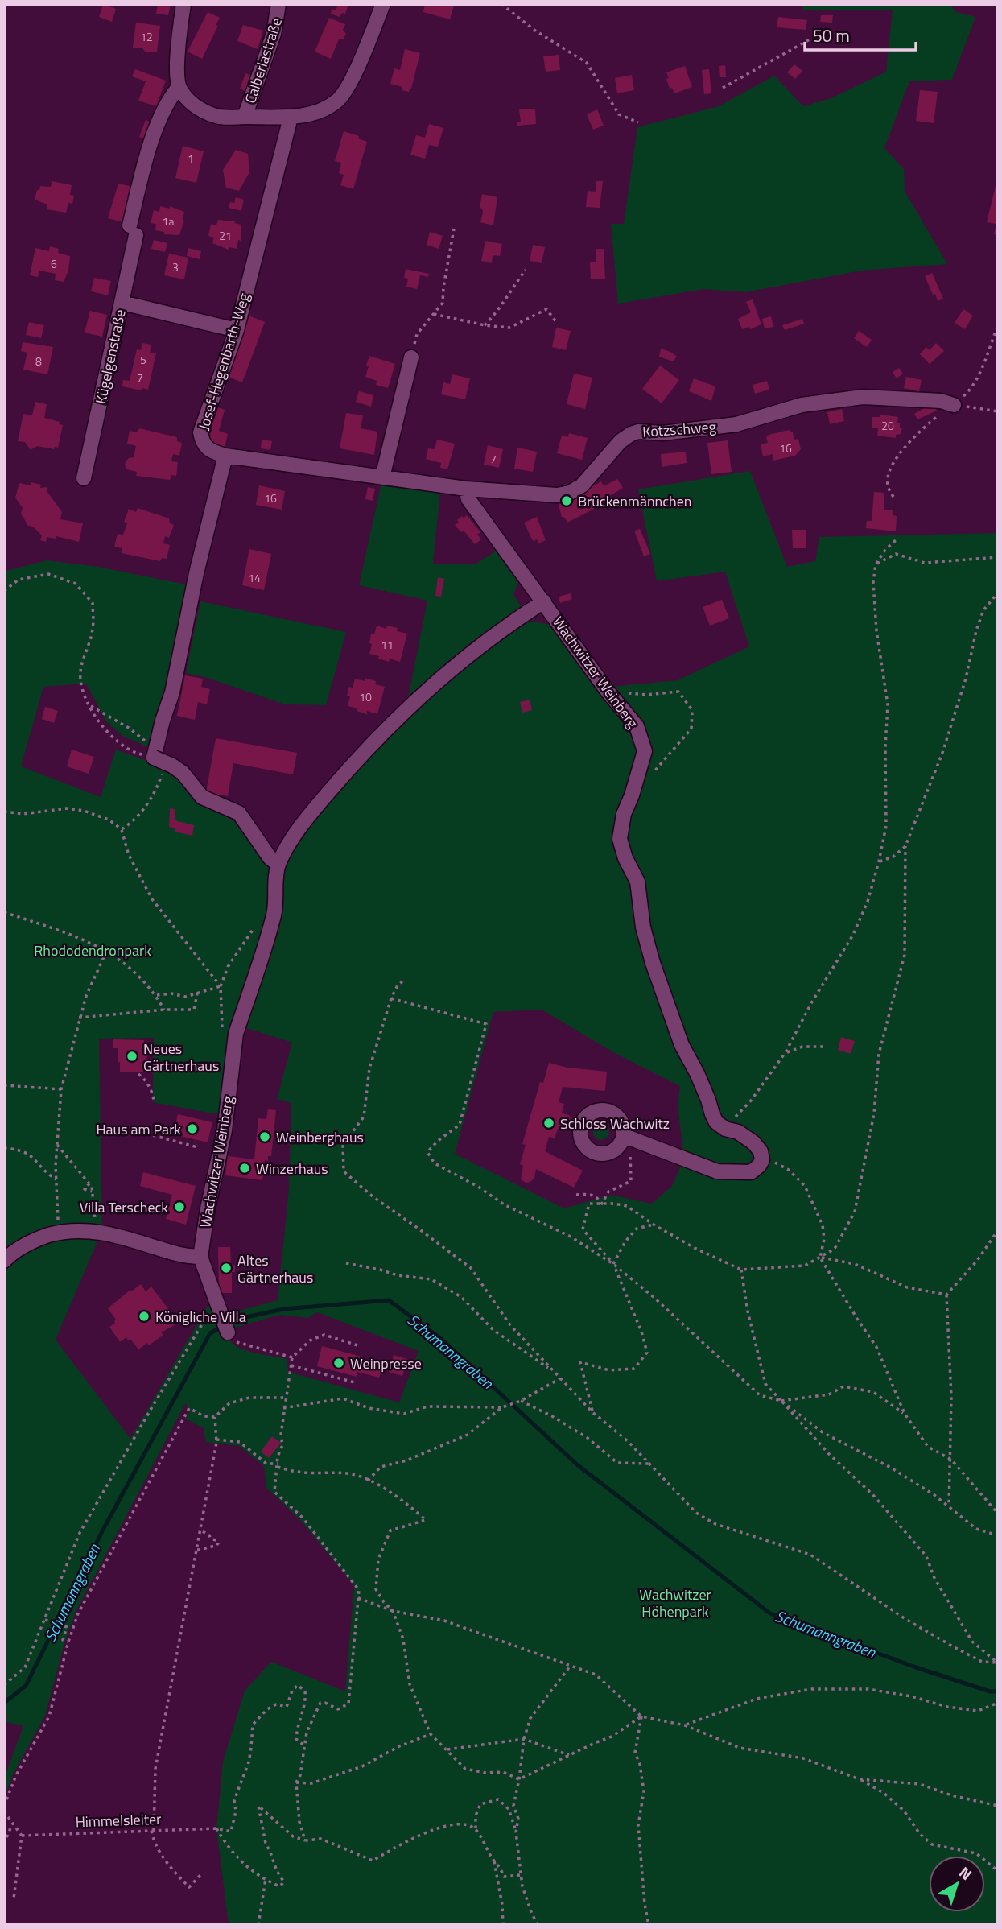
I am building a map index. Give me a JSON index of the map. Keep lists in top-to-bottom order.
{
  "streets": {
    "street": [
      "Calberlastraße",
      "Kügelgenstraße",
      "Josef-Hegenbarth-Weg",
      "Kotzschweg",
      "Wachwitzer Weinberg"
    ],
    "path": ["Himmelsleiter"]
  },
  "crossings": [
    ["Calberlastraße", "Kügelgenstraße"],
    ["Calberlastraße", "Josef-Hegenbarth-Weg"],
    ["Josef-Hegenbarth-Weg", "Kotzschweg"]
  ],
  "water": ["Schumanngraben"],
  "parks": ["Rhododendronpark", "Wachwitzer Höhenpark"],
  "places": [
    "Brückenmännchen",
    "Neues Gärtnerhaus",
    "Schloss Wachwitz",
    "Haus am Park",
    "Weinberghaus",
    "Winzerhaus",
    "Villa Terscheck",
    "Altes Gärtnerhaus",
    "Königliche Villa",
    "Weinpresse"
  ],
  "house_numbers": [
    "12",
    "1",
    "1a",
    "21",
    "6",
    "3",
    "5",
    "8",
    "7",
    "20",
    "16",
    "7",
    "16",
    "14",
    "11",
    "10"
  ],
  "scale_bar": "50 m",
  "north": "top right"
}
